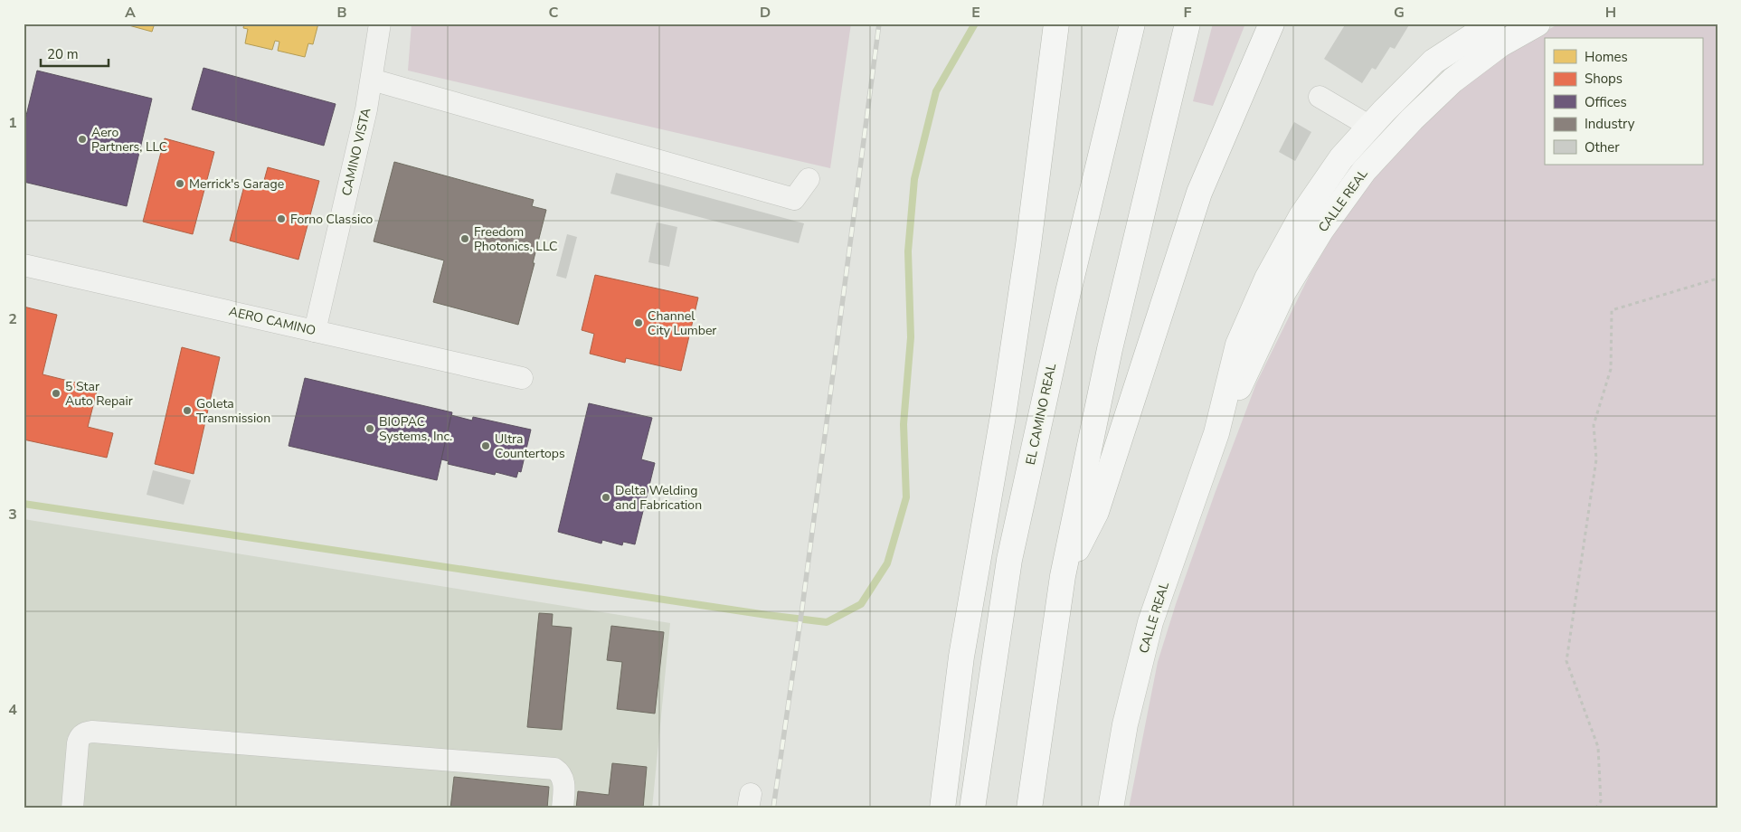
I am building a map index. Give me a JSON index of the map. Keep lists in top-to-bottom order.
{
  "streets": {
    "main road": ["CALLE REAL", "EL CAMINO REAL"],
    "street": ["CAMINO VISTA", "AERO CAMINO"]
  },
  "crossings": [
    ["CAMINO VISTA", "AERO CAMINO"]
  ],
  "places": [
    "Aero Partners, LLC",
    "Merrick's Garage",
    "Forno Classico",
    "Freedom Photonics, LLC",
    "Channel City Lumber",
    "5 Star Auto Repair",
    "Goleta Transmission",
    "BIOPAC Systems, Inc.",
    "Ultra Countertops",
    "Delta Welding and Fabrication"
  ],
  "legend": [
    "Homes",
    "Shops",
    "Offices",
    "Industry",
    "Other"
  ],
  "scale_bar": "20 m",
  "grid": {
    "columns": [
      "A",
      "B",
      "C",
      "D",
      "E",
      "F",
      "G",
      "H"
    ],
    "rows": [
      "1",
      "2",
      "3",
      "4"
    ]
  }
}
